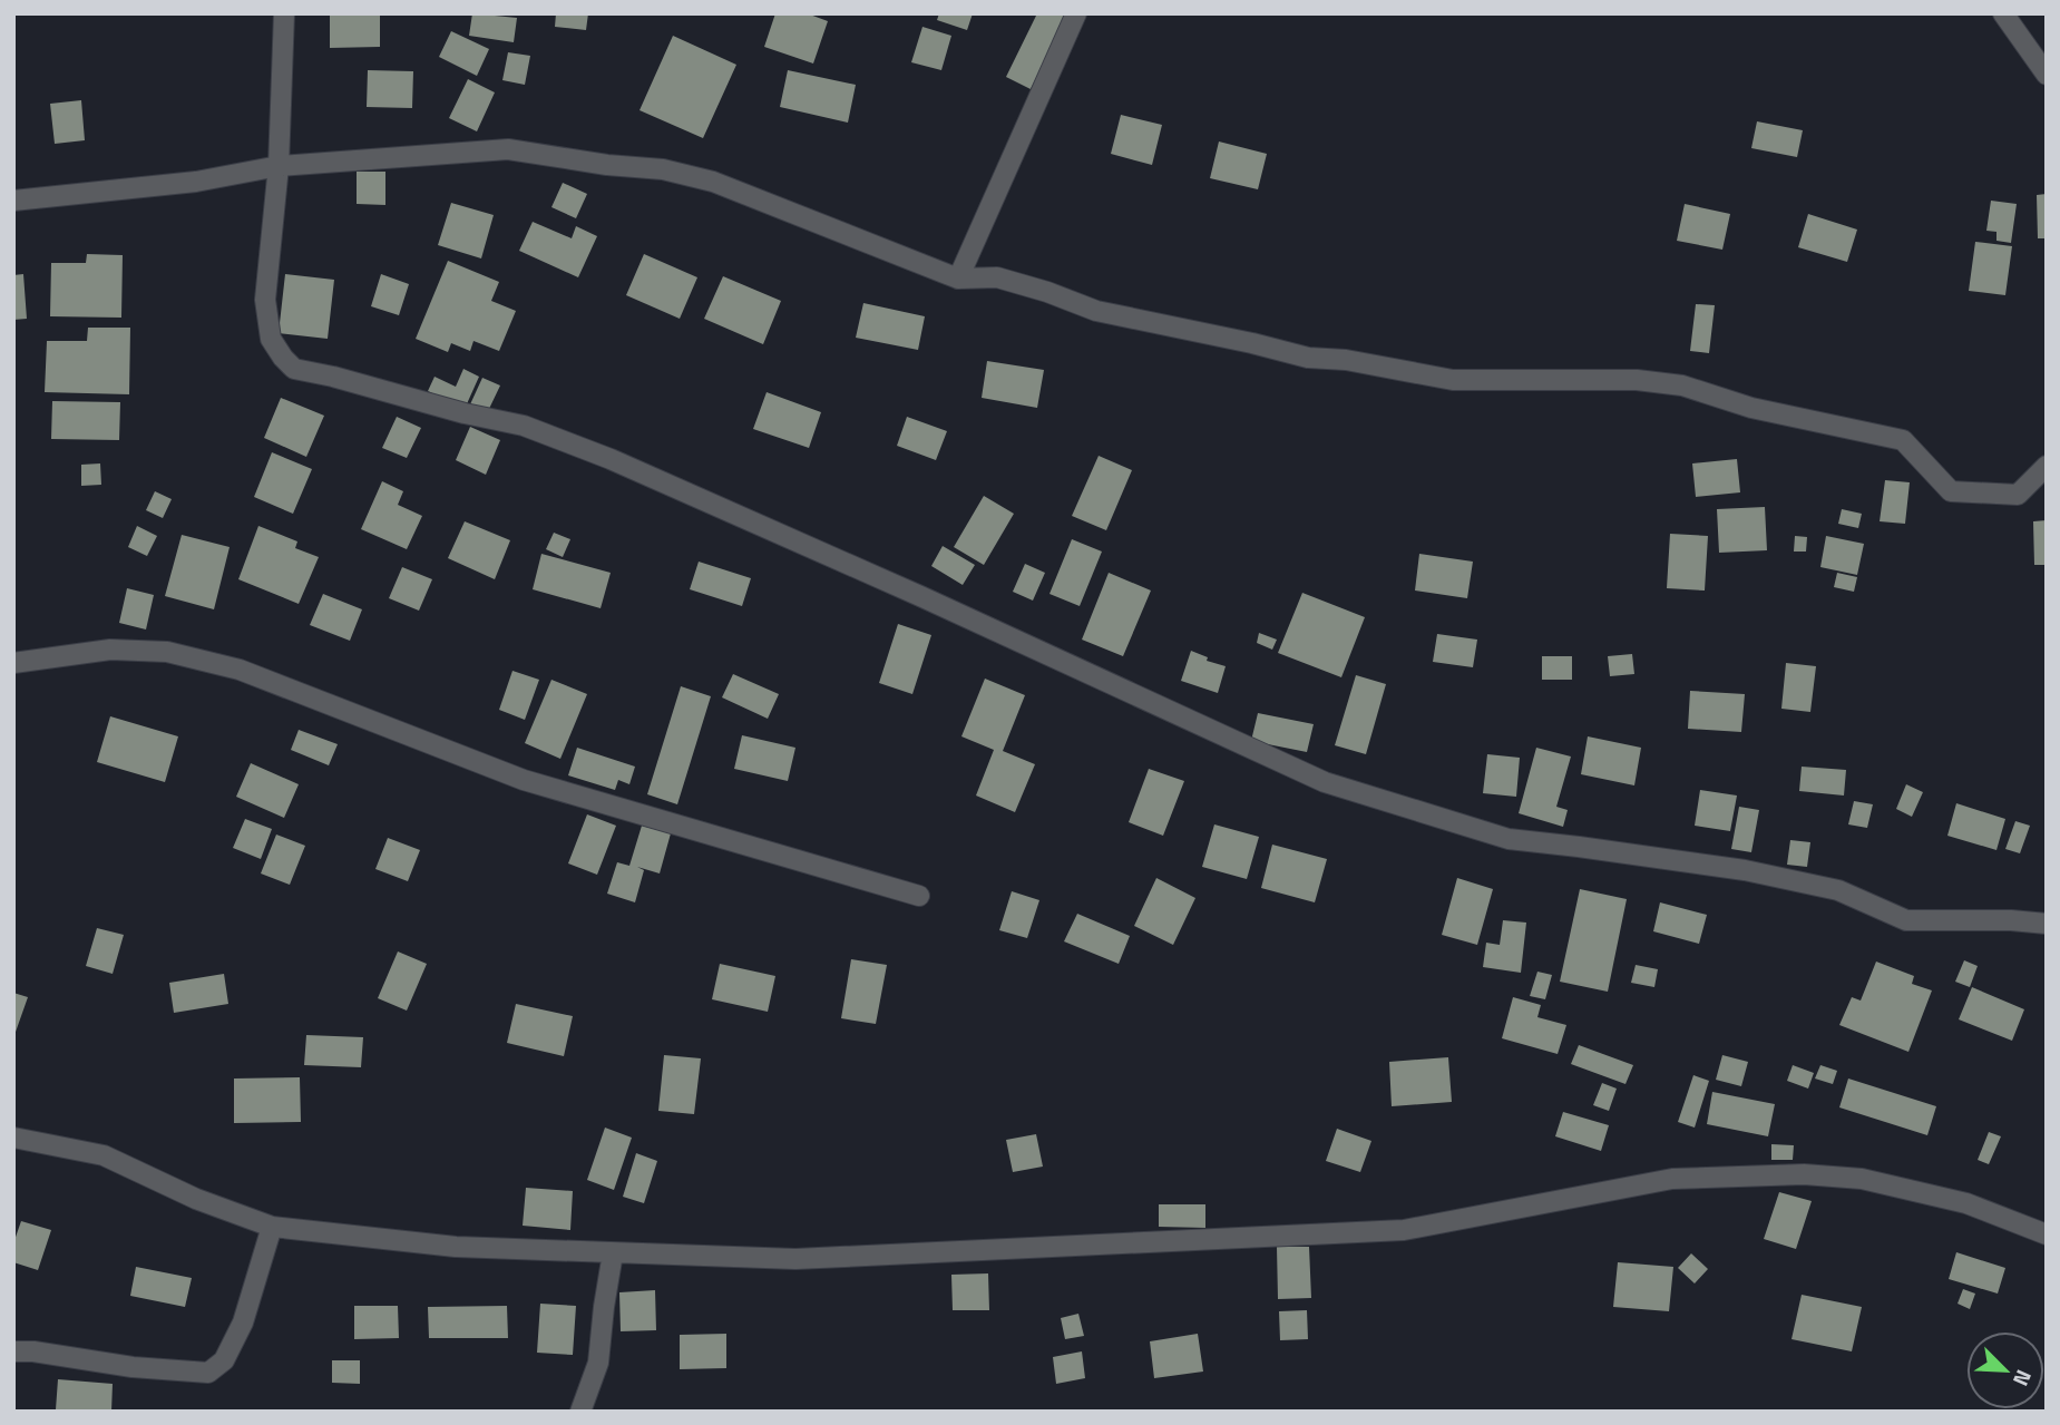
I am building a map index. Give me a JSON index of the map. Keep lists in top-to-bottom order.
{
  "north": "bottom right"
}
